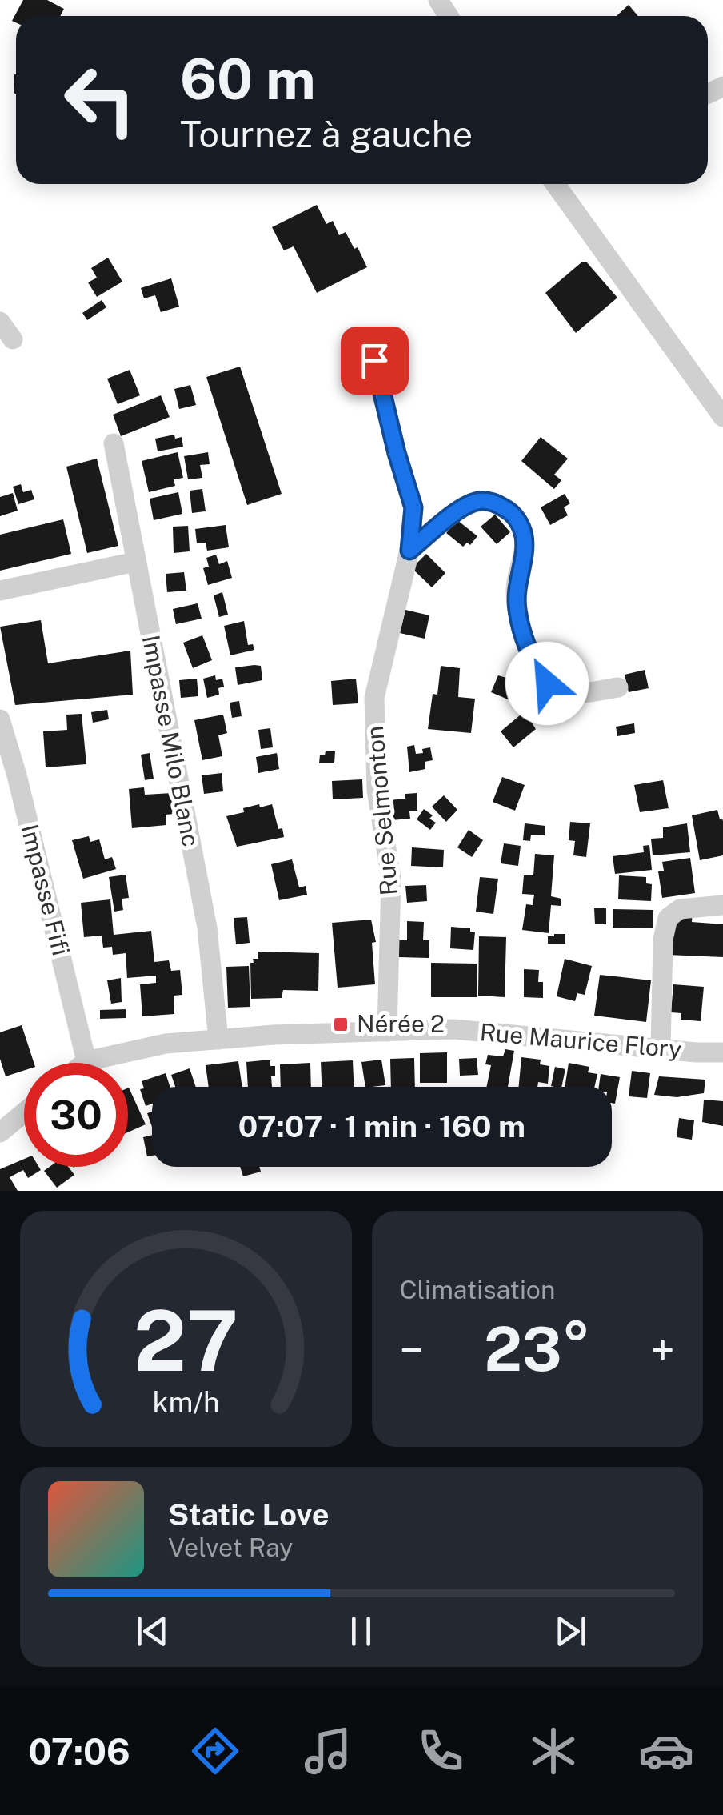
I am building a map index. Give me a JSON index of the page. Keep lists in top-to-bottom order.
{
  "streets": {
    "street": [
      "Impasse Milo Blanc",
      "Rue Selmonton",
      "Impasse Fifi",
      "Rue Maurice Flory"
    ]
  },
  "crossings": [
    ["Impasse Milo Blanc", "Rue Maurice Flory"],
    ["Rue Selmonton", "Rue Maurice Flory"],
    ["Impasse Fifi", "Rue Maurice Flory"]
  ],
  "places": {
    "transit": ["Nérée 2"]
  },
  "page": {
    "turn": ["60 m", "Tournez à gauche"],
    "limit": "30",
    "trip": "07:07 · 1 min · 160 m",
    "tile": "Climatisation",
    "heat": ["−", "23°", "+"],
    "song": ["Static Love", "Velvet Ray"],
    "tabs": "07:06",
    "gauge": ["27", "km/h"]
  }
}
